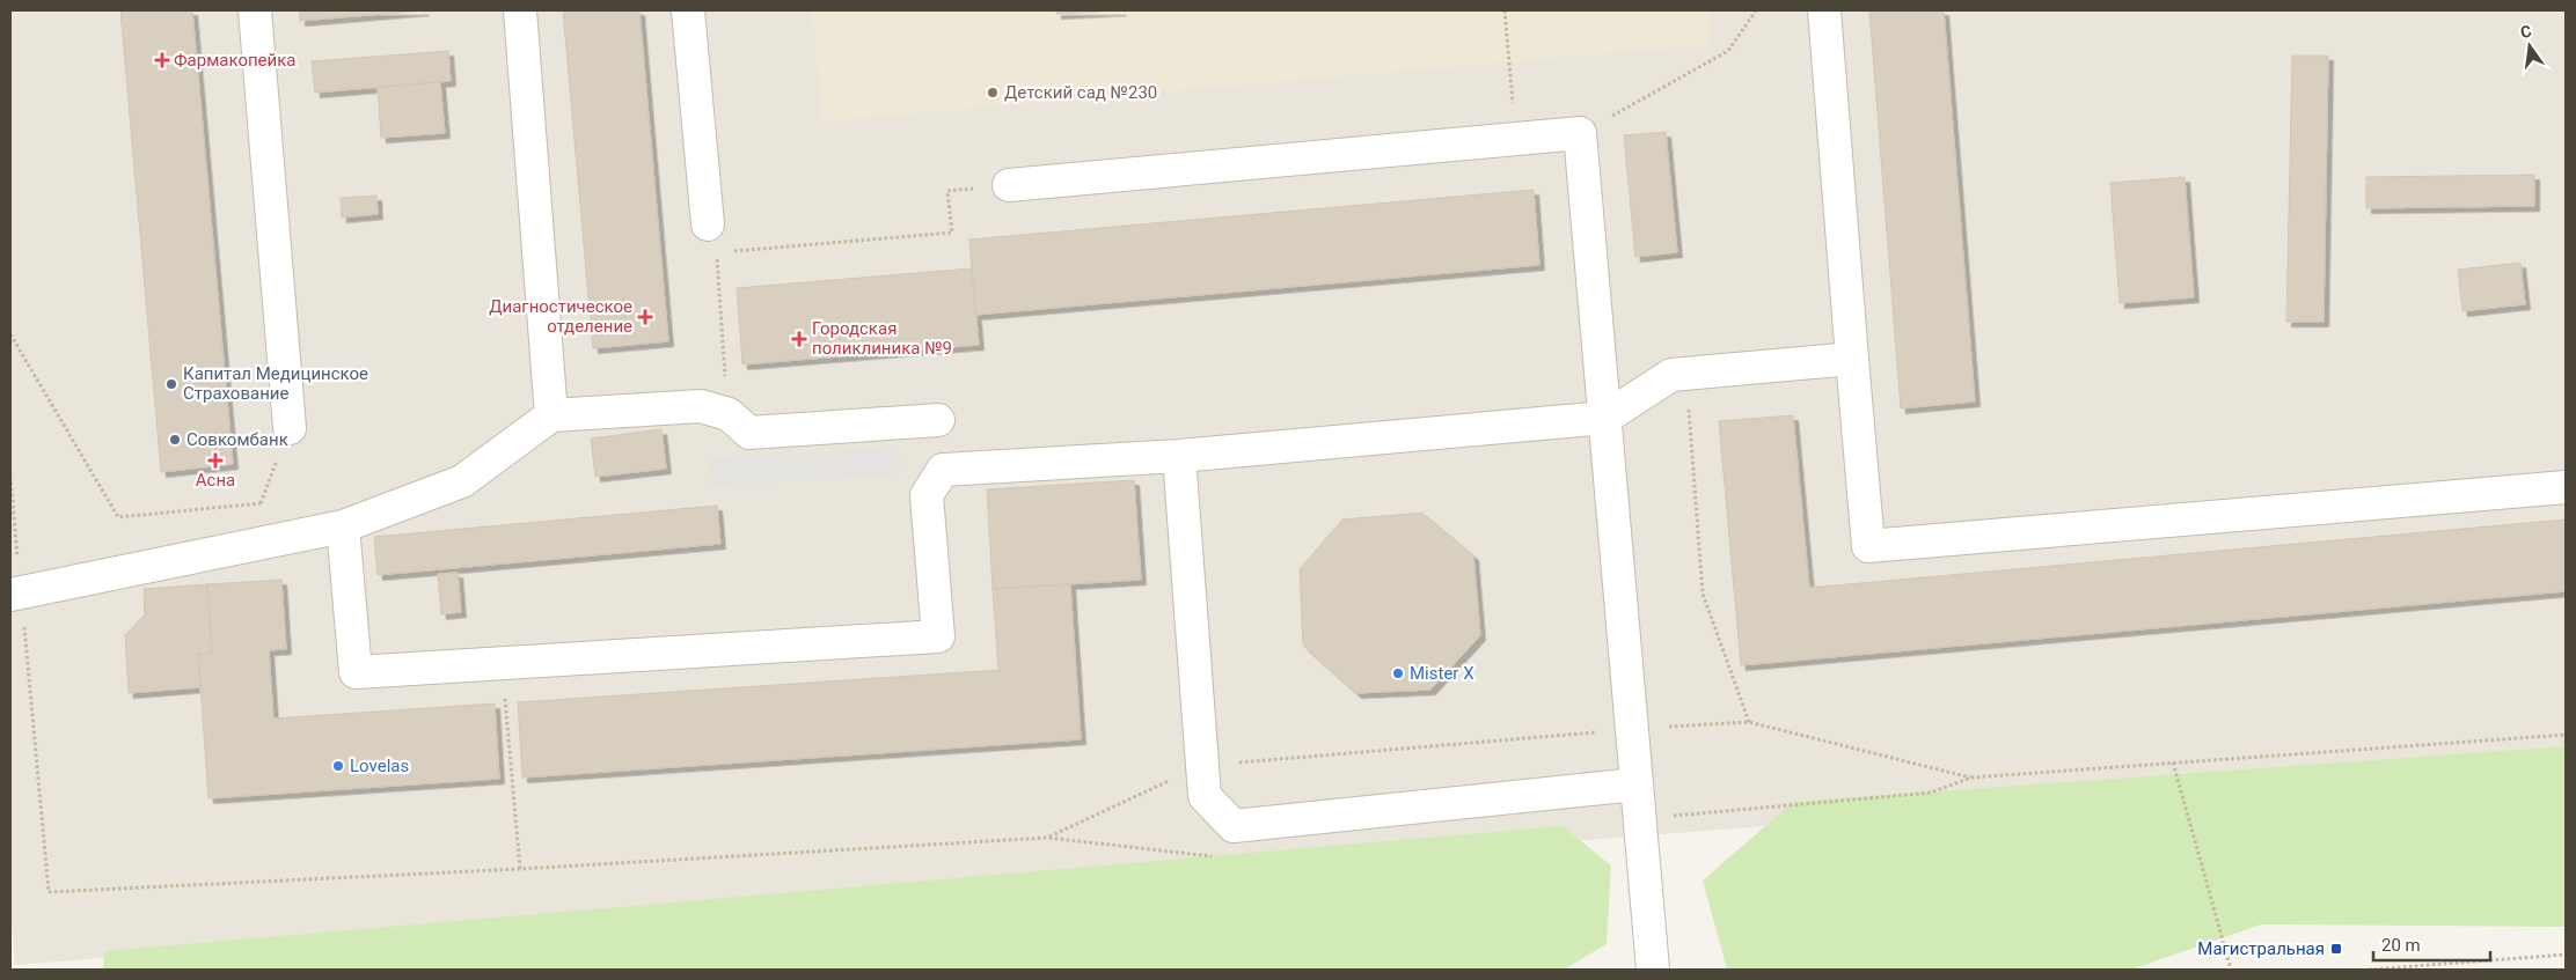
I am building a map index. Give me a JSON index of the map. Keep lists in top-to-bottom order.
{
  "places": {
    "health": [
      "Фармакопейка",
      "Диагностическое отделение",
      "Городская поликлиника №9",
      "Асна"
    ],
    "other": [
      "Детский сад №230",
      "Капитал Медицинское Страхование",
      "Совкомбанк",
      "Mister X",
      "Lovelas"
    ],
    "transit": ["Магистральная"]
  },
  "scale_bar": "20 m",
  "north": "top"
}
